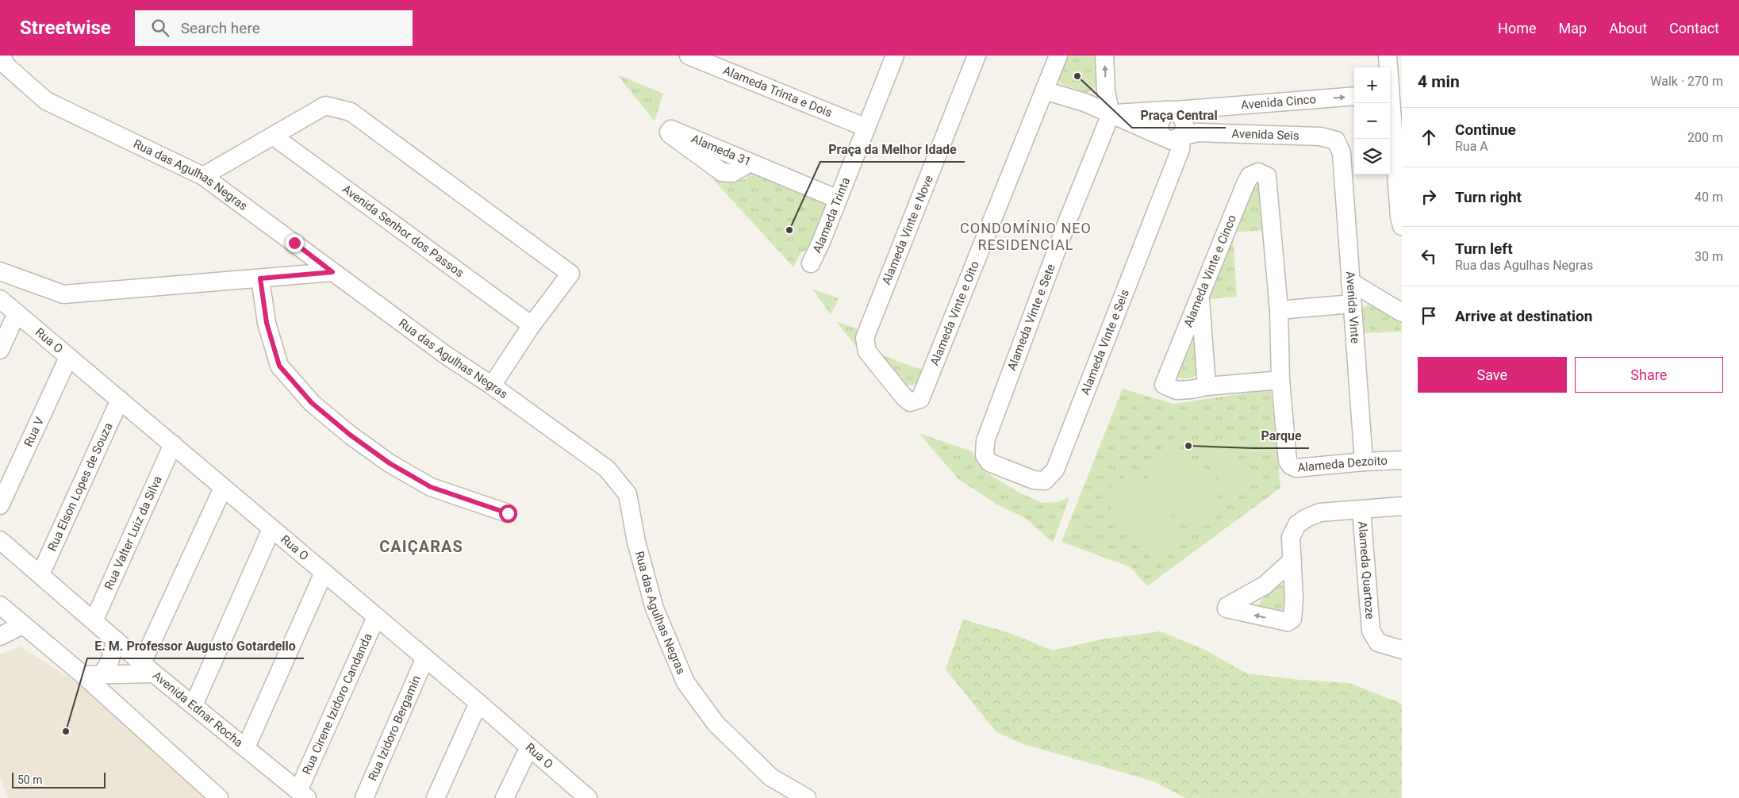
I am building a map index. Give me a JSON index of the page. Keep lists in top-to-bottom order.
{
  "streets": {
    "street": [
      "Alameda Trinta e Dois",
      "Avenida Cinco",
      "Avenida Seis",
      "Rua das Agulhas Negras",
      "Alameda Trinta",
      "Alameda Vinte e Nove",
      "Avenida Senhor dos Passos",
      "Alameda Vinte e Cinco",
      "Avenida Vinte",
      "Alameda Vinte e Oito",
      "Alameda Vinte e Sete",
      "Rua O",
      "Alameda Vinte e Seis",
      "Rua V",
      "Alameda Dezoito",
      "Rua Elson Lopes de Souza",
      "Rua Valter Luiz da Silva",
      "Alameda Quartoze",
      "Rua Cirene Izidoro Candanda",
      "Avenida Ednar Rocha",
      "Rua Izidoro Bergamin"
    ]
  },
  "crossings": [
    ["Alameda Trinta e Dois", "Alameda Trinta"],
    ["Avenida Cinco", "Avenida Seis"],
    ["Avenida Cinco", "Alameda Vinte e Sete"],
    ["Avenida Cinco", "Alameda Vinte e Seis"],
    ["Avenida Seis", "Avenida Vinte"],
    ["Avenida Seis", "Alameda Vinte e Seis"],
    ["Alameda Vinte e Nove", "Alameda Vinte e Oito"],
    ["Avenida Vinte", "Alameda Dezoito"],
    ["Alameda Vinte e Sete", "Alameda Vinte e Seis"],
    ["Rua O", "Rua V"],
    ["Rua O", "Rua Elson Lopes de Souza"],
    ["Rua O", "Rua Valter Luiz da Silva"],
    ["Rua O", "Rua Cirene Izidoro Candanda"],
    ["Rua O", "Rua Izidoro Bergamin"],
    ["Rua Elson Lopes de Souza", "Avenida Ednar Rocha"],
    ["Rua Valter Luiz da Silva", "Avenida Ednar Rocha"],
    ["Rua Cirene Izidoro Candanda", "Avenida Ednar Rocha"]
  ],
  "one_way": ["Avenida Cinco"],
  "districts": ["CONDOMÍNIO NEO RESIDENCIAL", "CAIÇARAS"],
  "places": [
    "Praça Central",
    "Praça da Melhor Idade",
    "Parque",
    "E. M. Professor Augusto Gotardello"
  ],
  "scale_bar": "50 m",
  "page": {
    "header": "Streetwise",
    "search": "Search here",
    "nav": [
      "Home",
      "Map",
      "About",
      "Contact"
    ],
    "heading": ["4 min", "Walk · 270 m"],
    "map_buttons": ["+", "−"],
    "list": [
      ["Continue", "Rua A", "200 m"],
      ["Turn right", "40 m"],
      ["Turn left", "Rua das Agulhas Negras", "30 m"],
      "Arrive at destination"
    ],
    "buttons": ["Save", "Share"],
    "scale": "50 m"
  }
}
